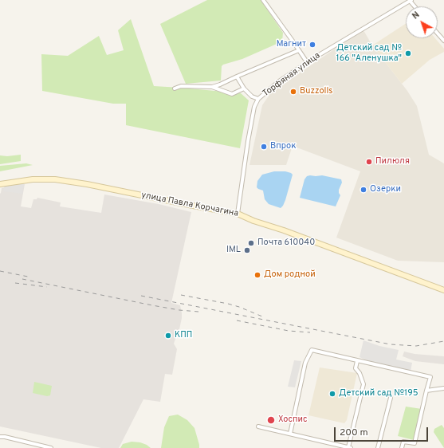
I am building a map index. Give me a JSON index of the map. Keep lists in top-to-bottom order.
{
  "streets": {
    "main road": ["улица Павла Корчагина"],
    "street": ["Торфяная улица"]
  },
  "crossings": [
    ["Торфяная улица", "улица Павла Корчагина"]
  ],
  "places": [
    "Магнит",
    "Детский сад № 166 \"Аленушка\"",
    "Buzzolls",
    "Впрок",
    "Пилюля",
    "Озерки",
    "Почта 610040",
    "IML",
    "Дом родной",
    "КПП",
    "Детский сад №195",
    "Хоспис"
  ],
  "scale_bar": "200 m",
  "north": "top left"
}
